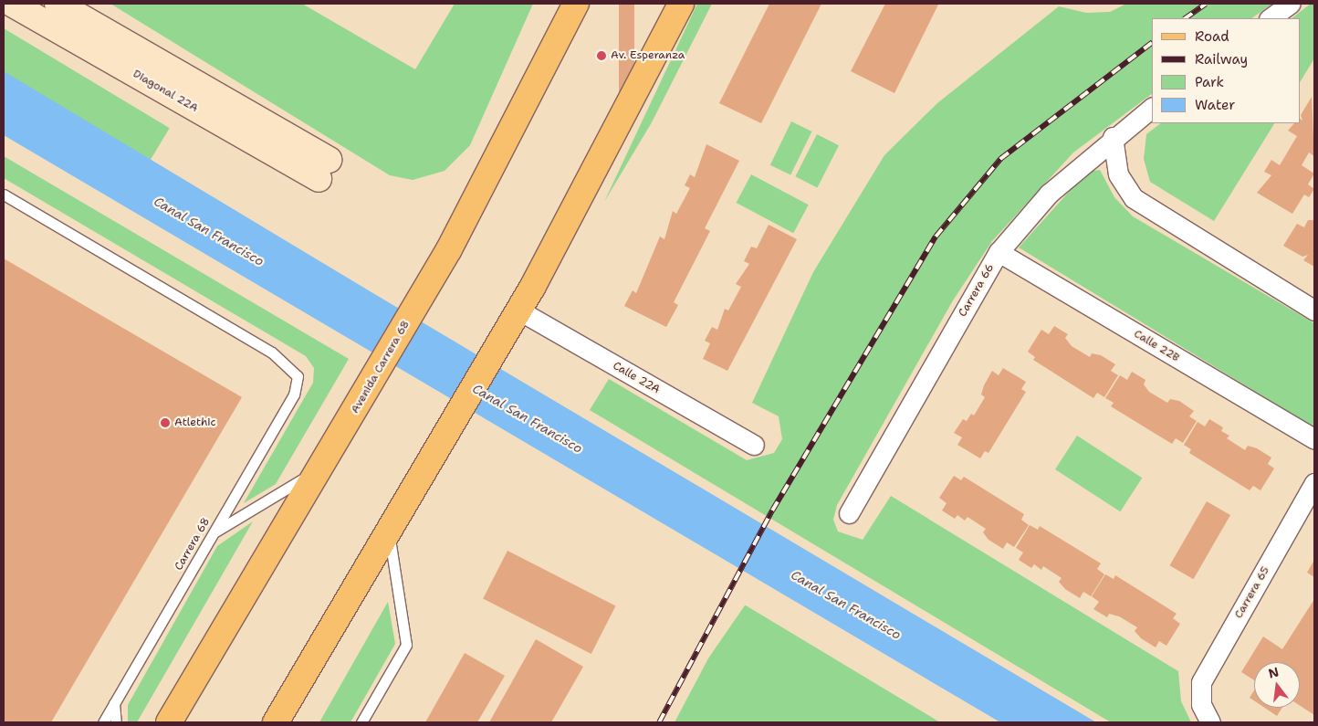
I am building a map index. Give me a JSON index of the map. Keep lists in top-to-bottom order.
{
  "streets": {
    "main road": ["Avenida Carrera 68"],
    "street": [
      "Diagonal 22A",
      "Carrera 66",
      "Calle 22B",
      "Calle 22A",
      "Carrera 65"
    ],
    "lane": ["Carrera 68"]
  },
  "crossings": [
    ["Carrera 66", "Calle 22B"]
  ],
  "water": ["Canal San Francisco"],
  "places": ["Av. Esperanza", "Atlethic"],
  "legend": [
    "Road",
    "Railway",
    "Park",
    "Water"
  ],
  "north": "top"
}
